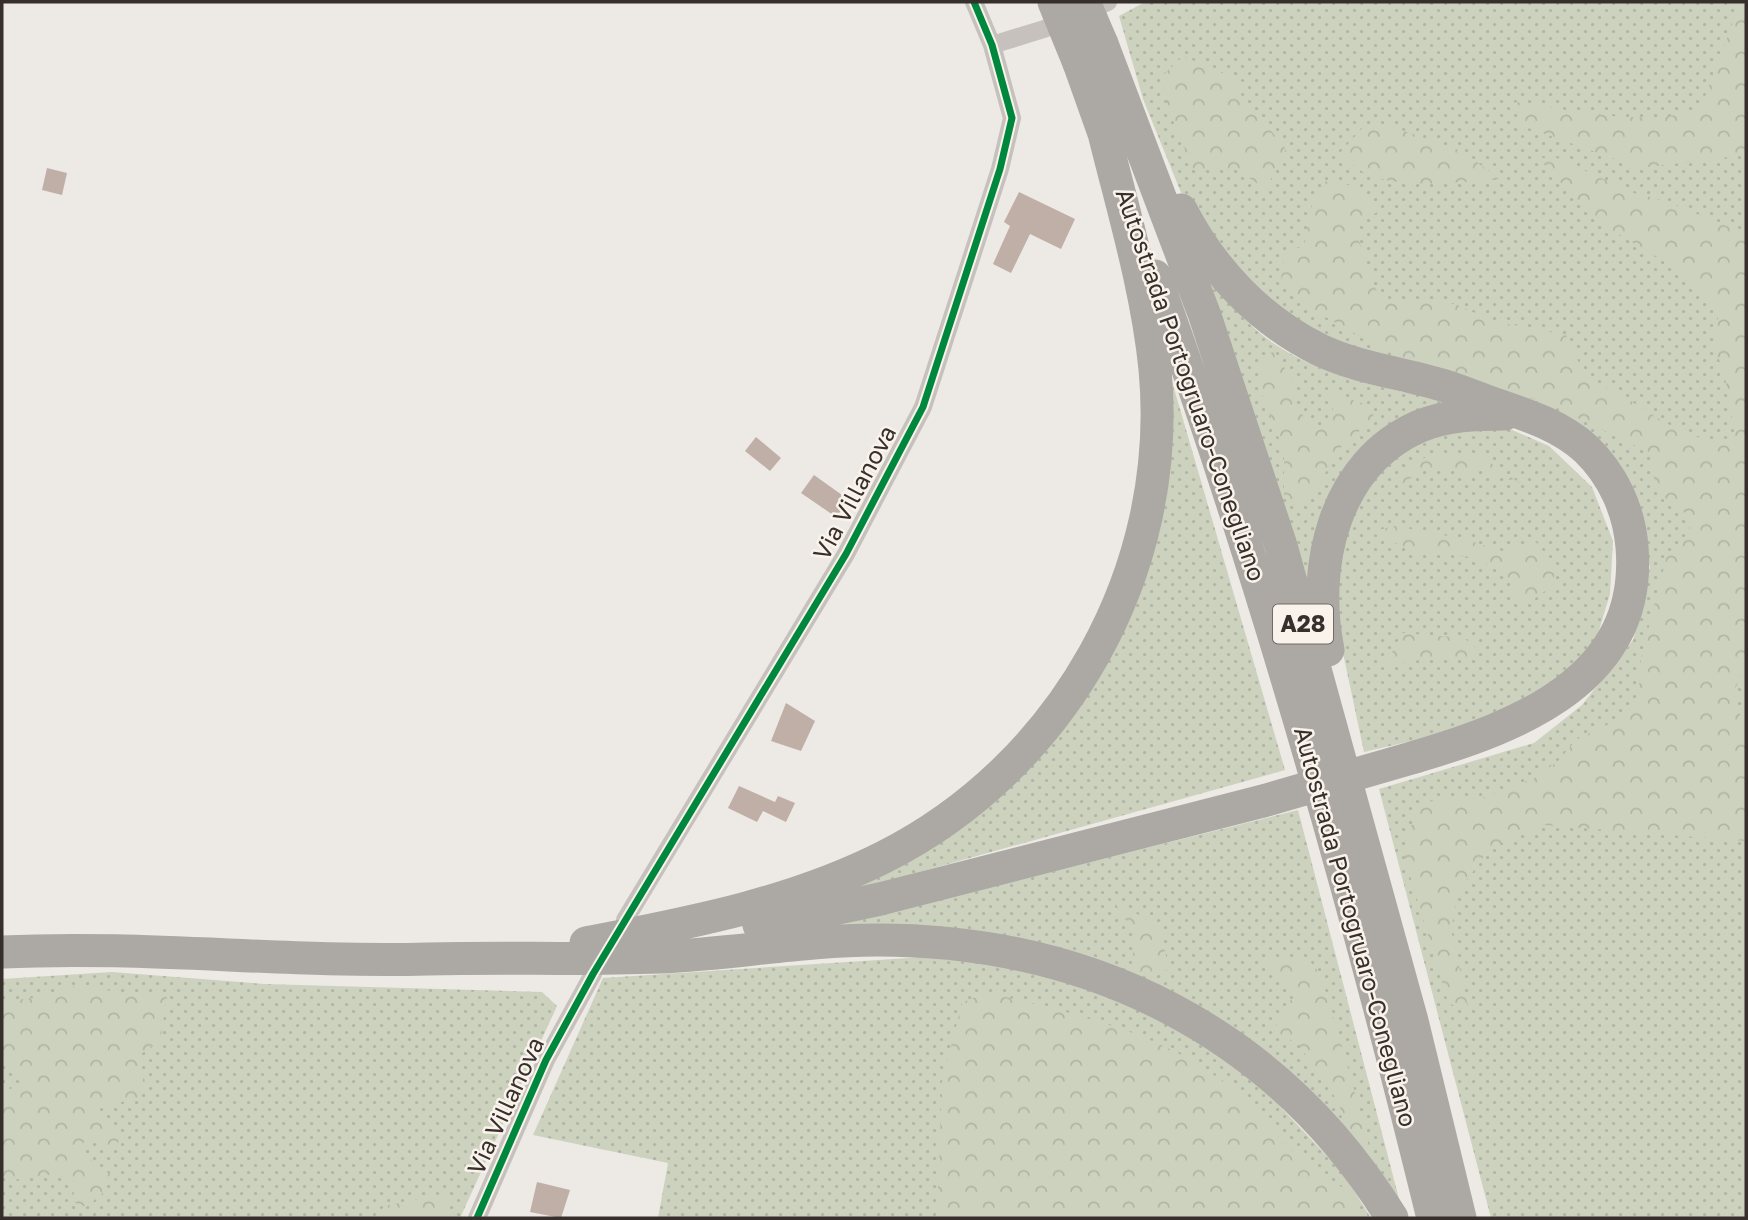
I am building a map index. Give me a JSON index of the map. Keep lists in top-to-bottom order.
{
  "streets": {
    "highway": ["Autostrada Portogruaro-Conegliano", "A28"],
    "street": ["Via Villanova"]
  }
}
